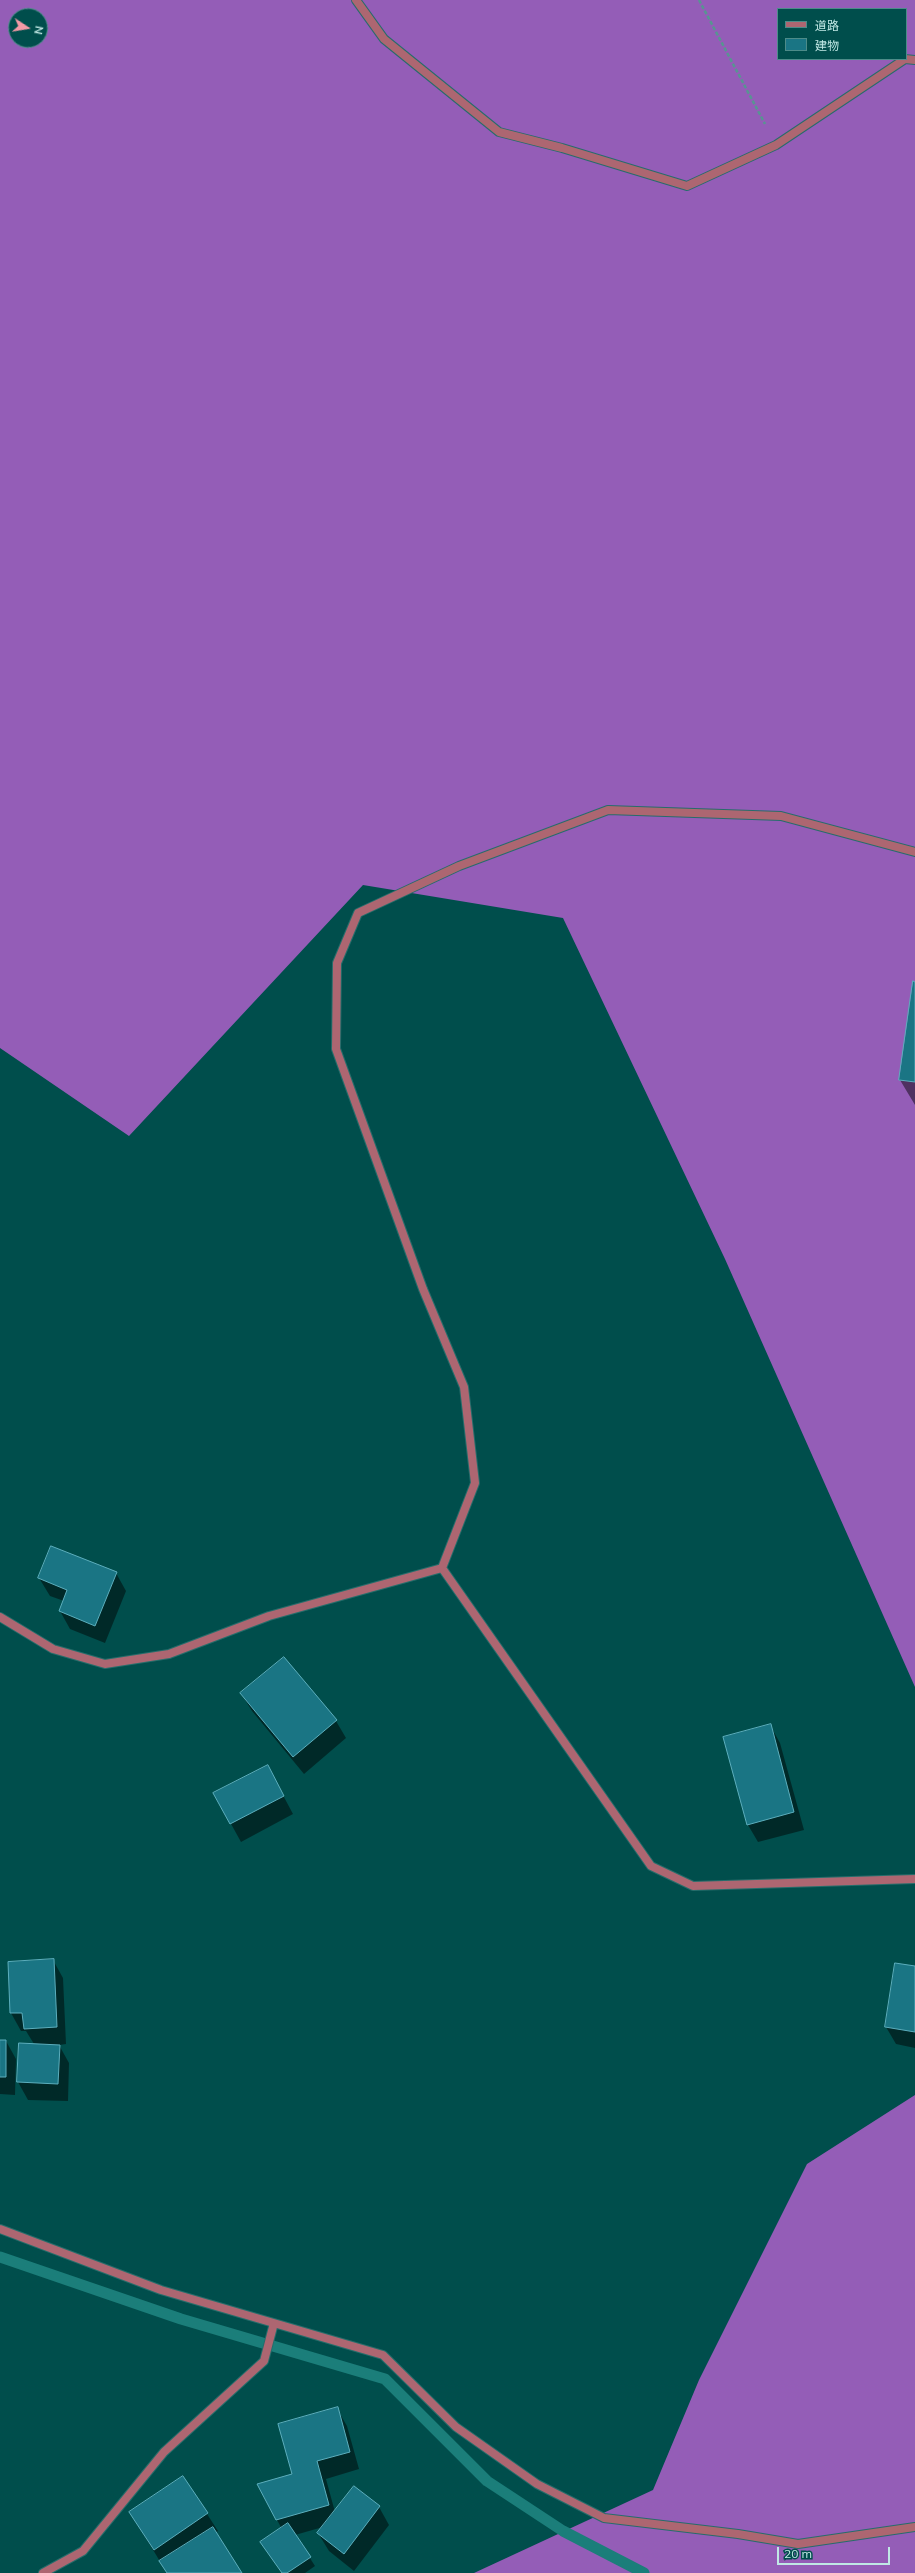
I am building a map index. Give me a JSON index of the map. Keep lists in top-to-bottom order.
{
  "legend": ["道路", "建物"],
  "scale_bar": "20 m",
  "north": "right"
}
